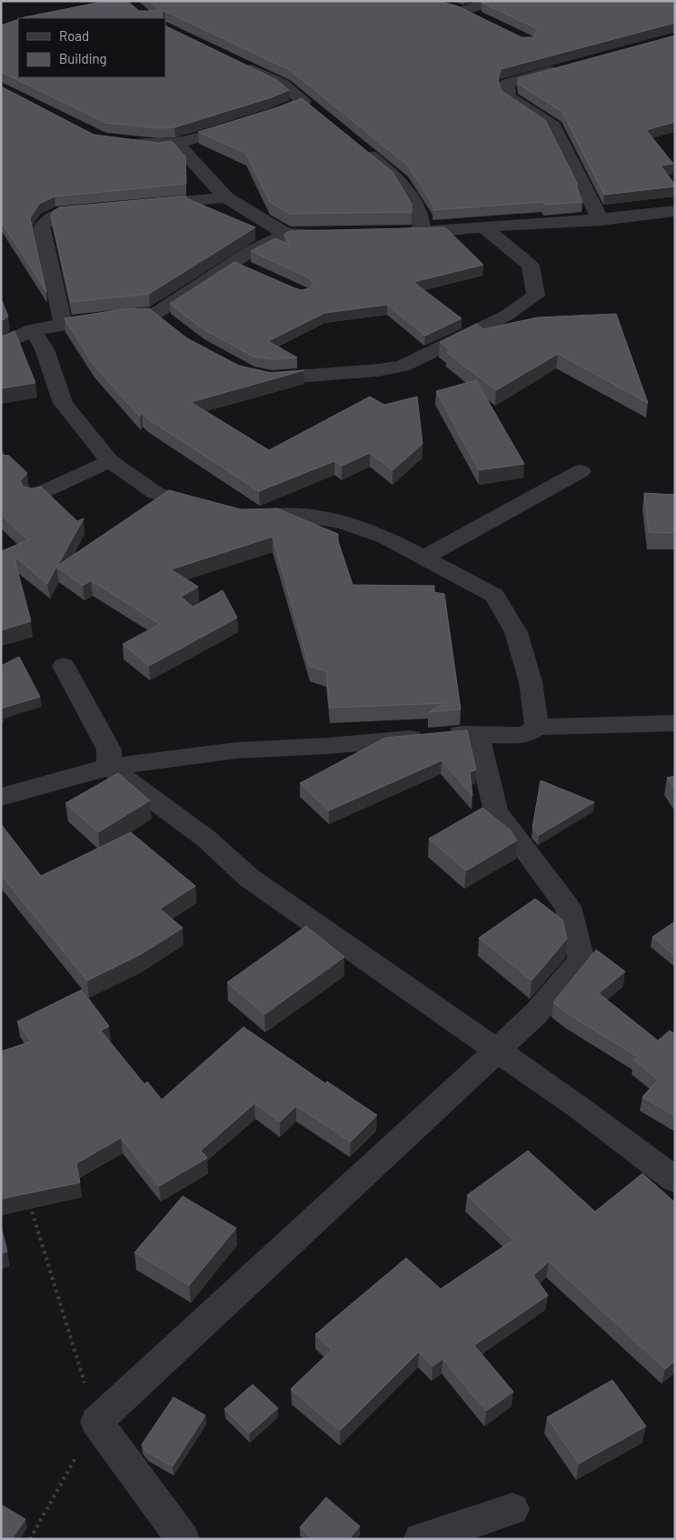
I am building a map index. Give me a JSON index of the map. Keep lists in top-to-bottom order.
{
  "legend": ["Road", "Building"]
}
